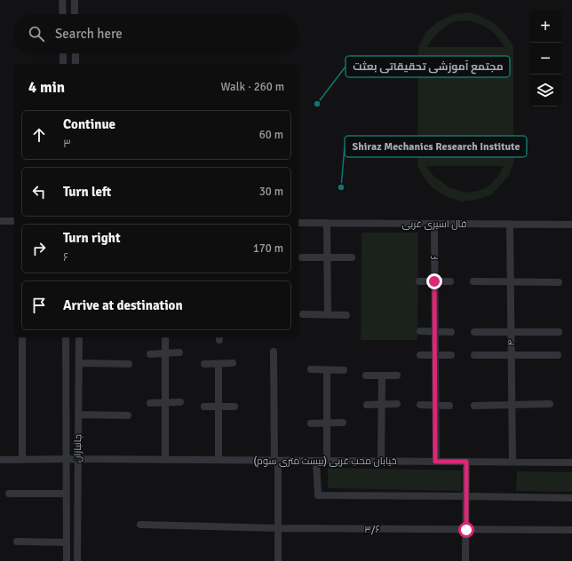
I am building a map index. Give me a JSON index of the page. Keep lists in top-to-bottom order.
{
  "streets": {
    "street": [
      "فال اسیری غربی",
      "۶",
      "۴",
      "جانبازان",
      "خیابان محب غربی (بیست متری سوم)",
      "۳/۶"
    ]
  },
  "crossings": [
    ["فال اسیری غربی", "۶"],
    ["فال اسیری غربی", "۴"],
    ["۶", "خیابان محب غربی (بیست متری سوم)"],
    ["۴", "خیابان محب غربی (بیست متری سوم)"],
    ["جانبازان", "خیابان محب غربی (بیست متری سوم)"]
  ],
  "places": ["مجتمع آموزشی تحقیقاتی بعثت", "Shiraz Mechanics Research Institute"],
  "page": {
    "map_buttons": ["+", "−"],
    "search": "Search here",
    "heading": ["4 min", "Walk · 260 m"],
    "list": [
      ["Continue", "۳", "60 m"],
      ["Turn left", "30 m"],
      ["Turn right", "۶", "170 m"],
      "Arrive at destination"
    ]
  }
}
